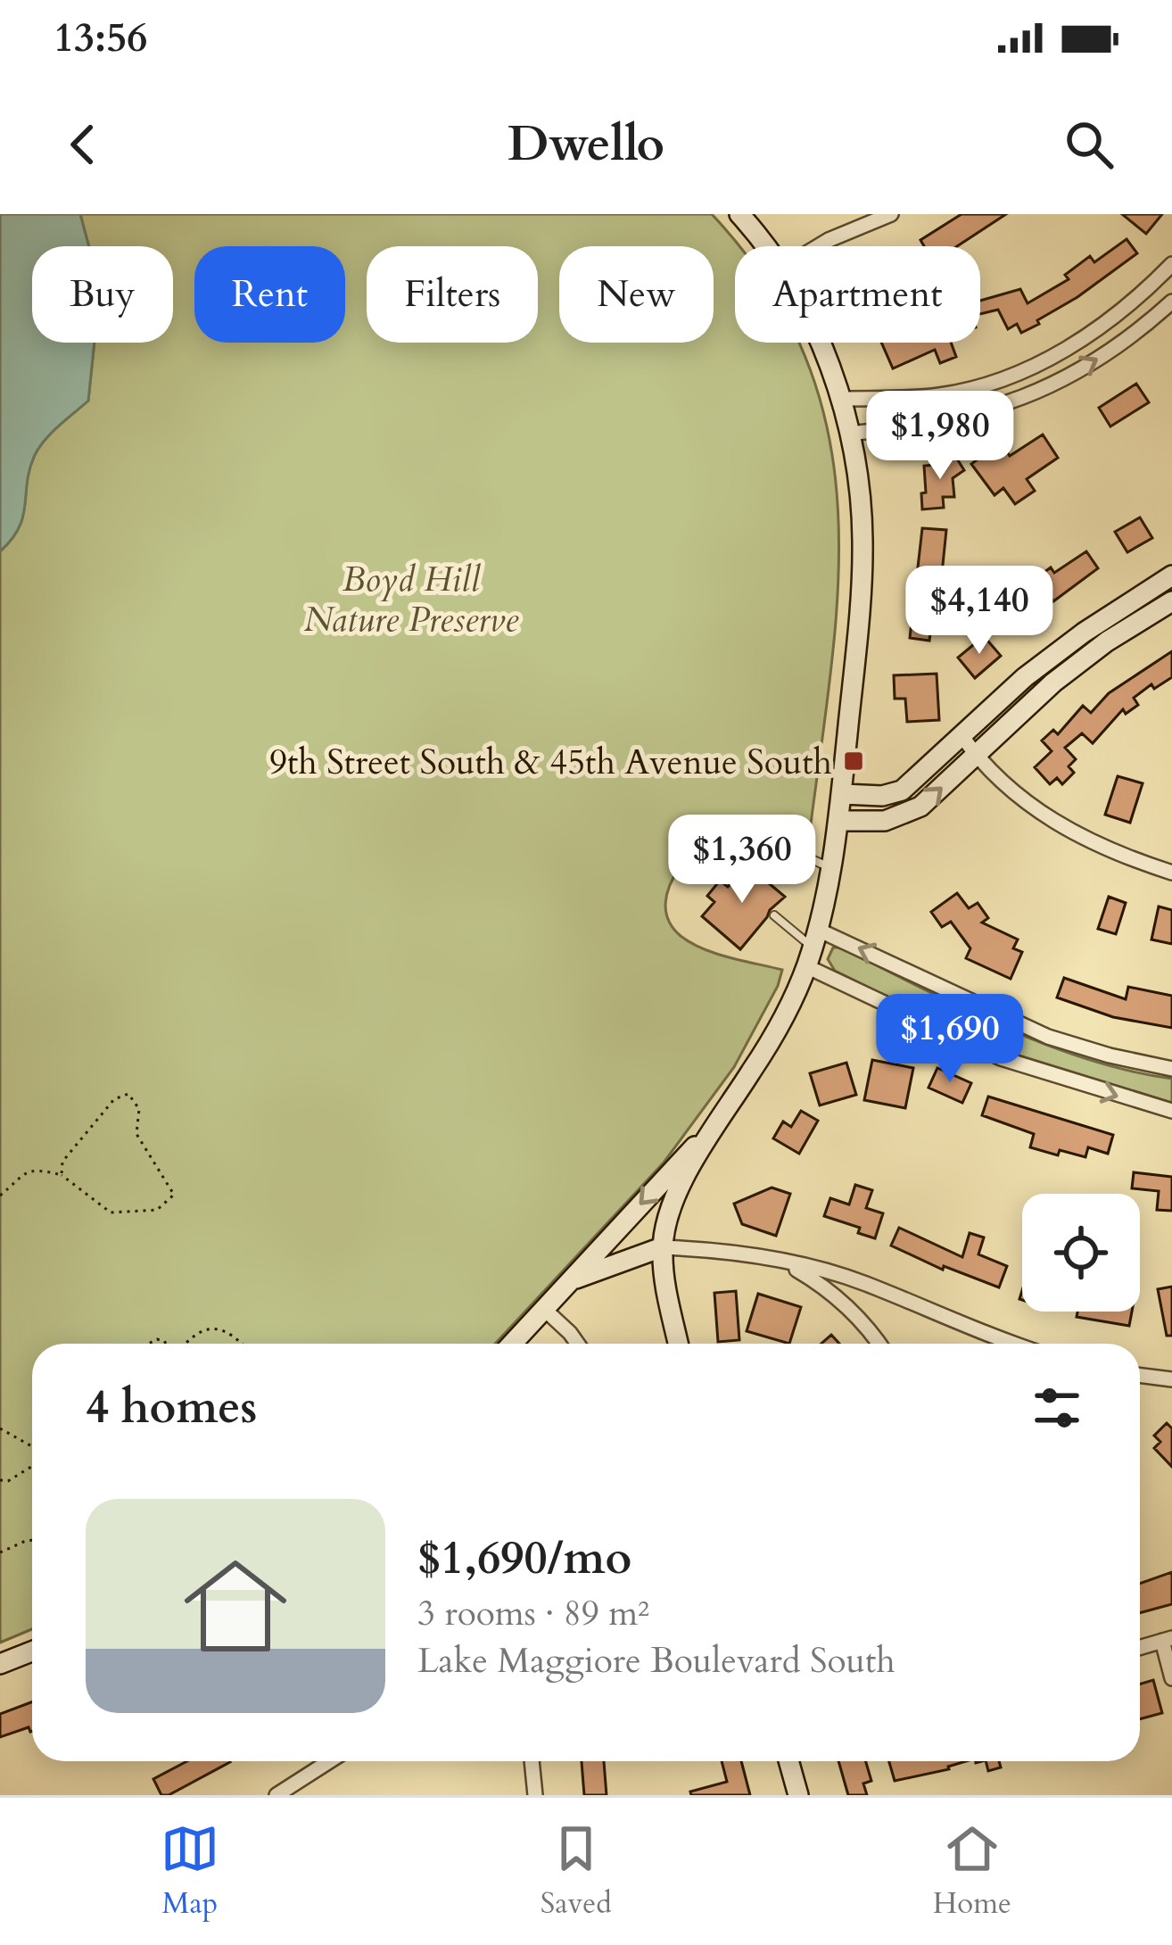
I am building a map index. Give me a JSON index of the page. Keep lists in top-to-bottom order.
{
  "parks": ["Boyd Hill Nature Preserve"],
  "places": {
    "transit": ["9th Street South & 45th Avenue South"]
  },
  "page": {
    "status": "13:56",
    "header": "Dwello",
    "chip": [
      "Buy",
      "Rent",
      "Filters",
      "New",
      "Apartment"
    ],
    "price": [
      "$1,980",
      "$4,140",
      "$1,360",
      "$1,690"
    ],
    "heading": "4 homes",
    "list": [
      {
        "name": "$1,690/mo",
        "note": "3 rooms · 89 m² · Lake Maggiore Boulevard South"
      }
    ],
    "tabs": ["Map", "Saved", "Home"]
  }
}
